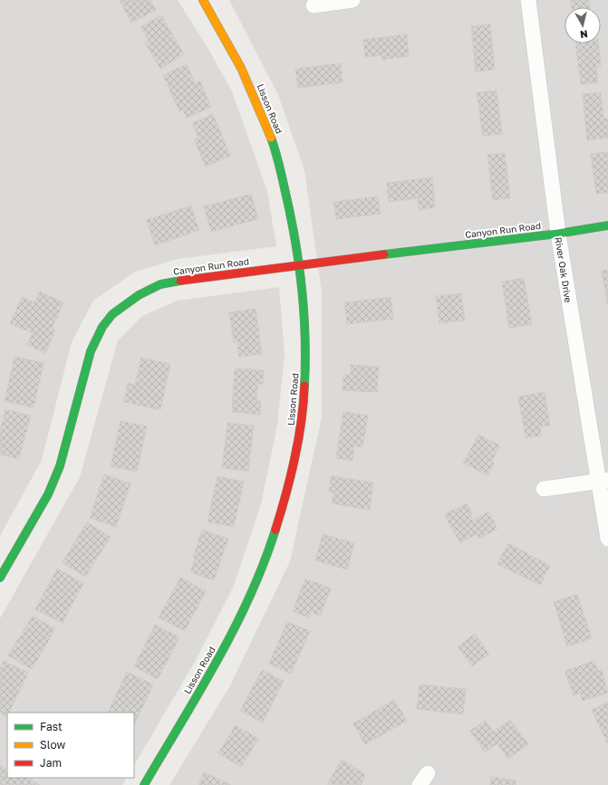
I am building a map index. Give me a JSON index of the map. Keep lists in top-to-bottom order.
{
  "streets": {
    "street": ["Lisson Road", "Canyon Run Road", "River Oak Drive"]
  },
  "crossings": [
    ["Lisson Road", "Canyon Run Road"],
    ["Canyon Run Road", "River Oak Drive"]
  ],
  "legend": ["Fast", "Slow", "Jam"],
  "north": "bottom"
}
